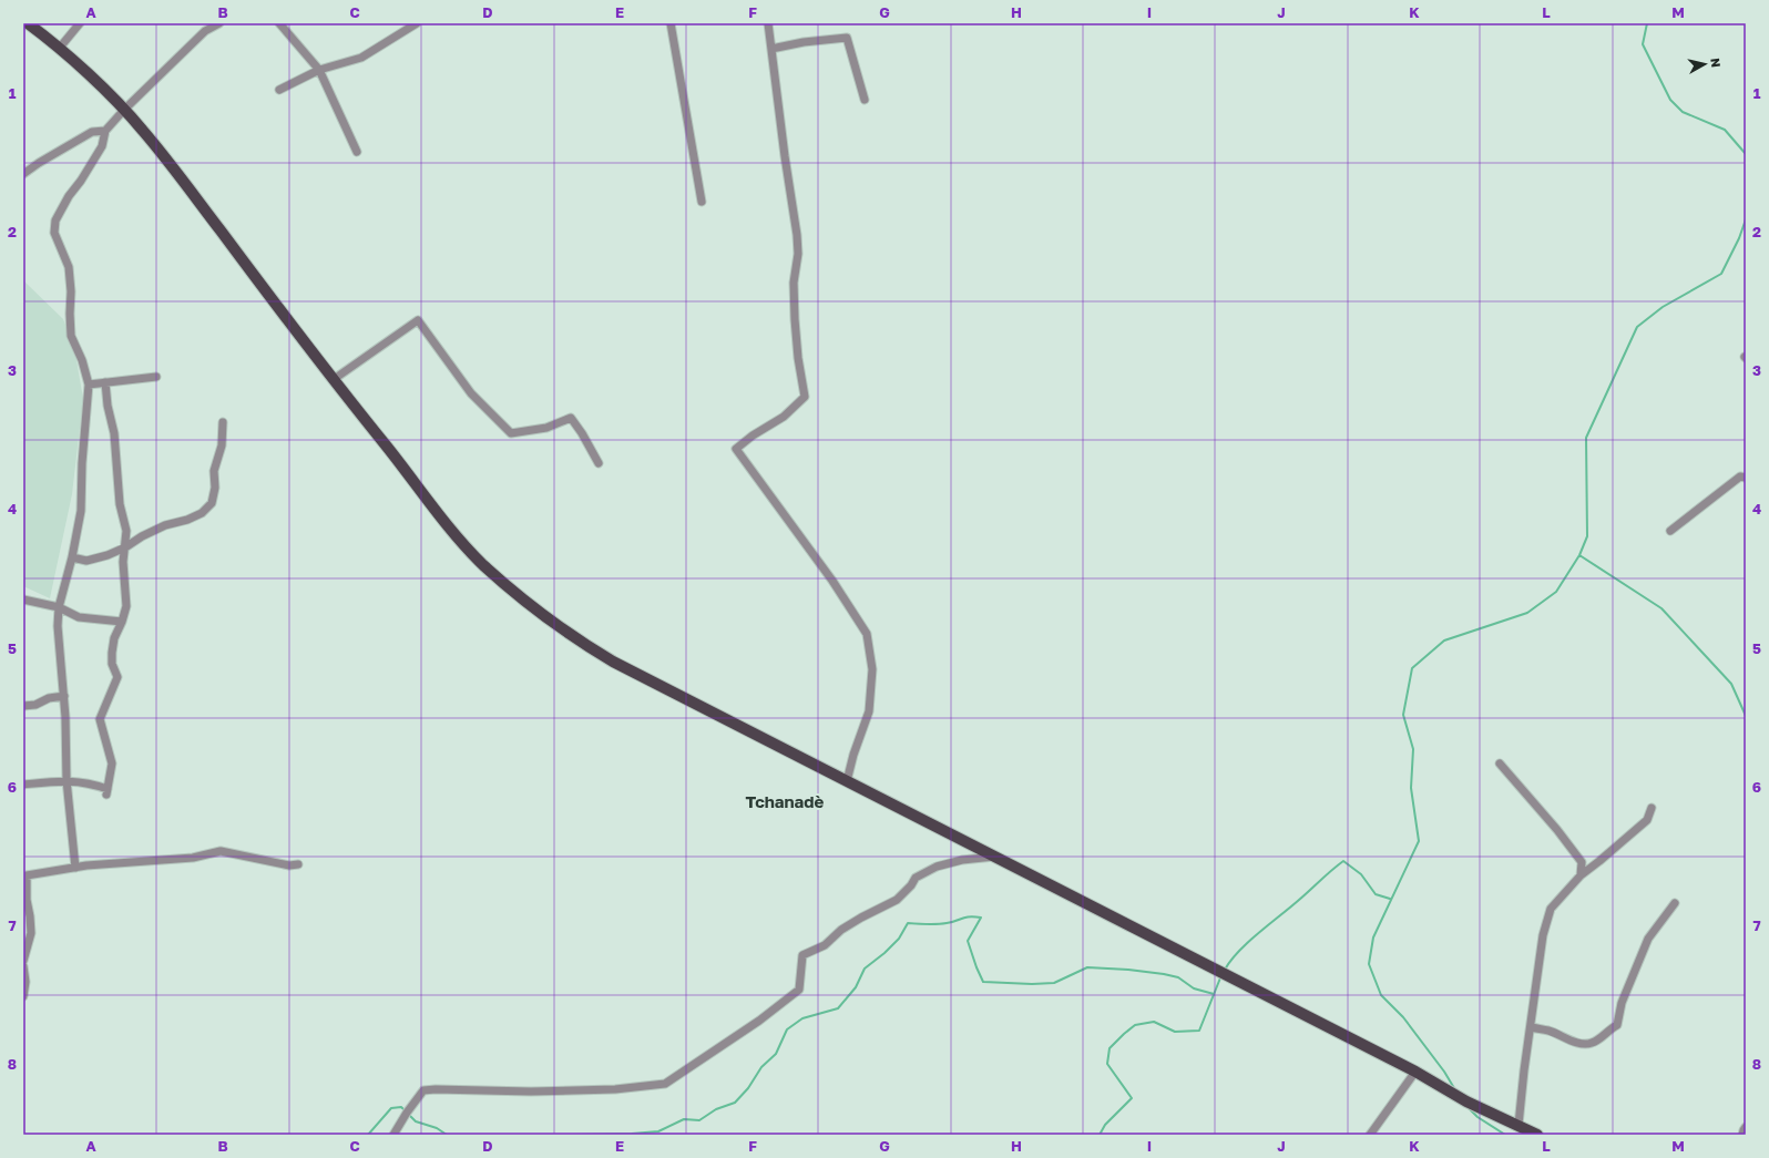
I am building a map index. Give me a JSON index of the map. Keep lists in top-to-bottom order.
{
  "districts": ["Tchanadè"],
  "north": "right",
  "grid": {
    "columns": [
      "A",
      "B",
      "C",
      "D",
      "E",
      "F",
      "G",
      "H",
      "I",
      "J",
      "K",
      "L",
      "M"
    ],
    "rows": [
      "1",
      "2",
      "3",
      "4",
      "5",
      "6",
      "7",
      "8"
    ]
  }
}
